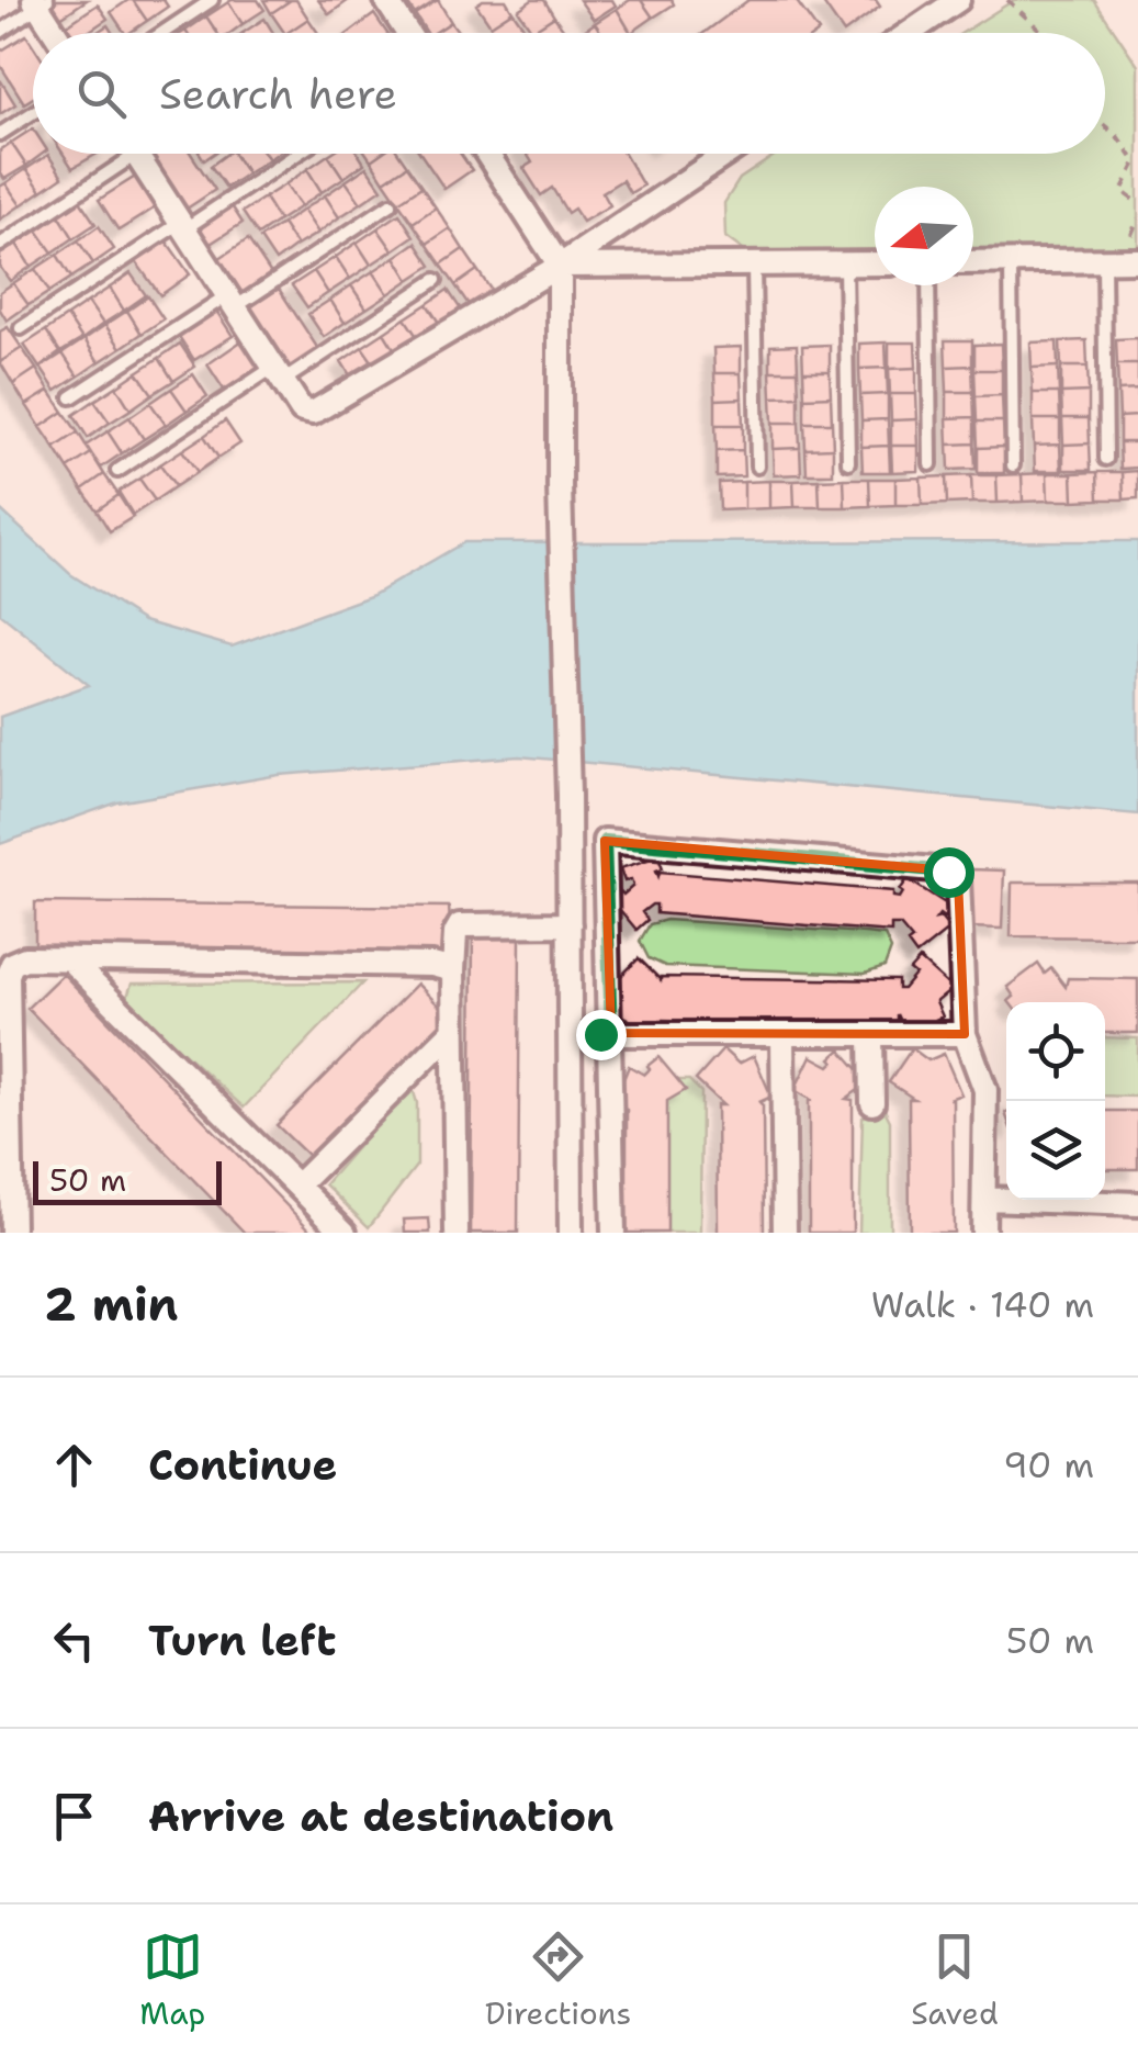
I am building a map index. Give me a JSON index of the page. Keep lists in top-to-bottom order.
{
  "scale_bar": "50 m",
  "north": "left",
  "page": {
    "search": "Search here",
    "scale": "50 m",
    "heading": ["2 min", "Walk · 140 m"],
    "list": [
      ["Continue", "90 m"],
      ["Turn left", "50 m"],
      "Arrive at destination"
    ],
    "nav": ["Map", "Directions", "Saved"]
  }
}
